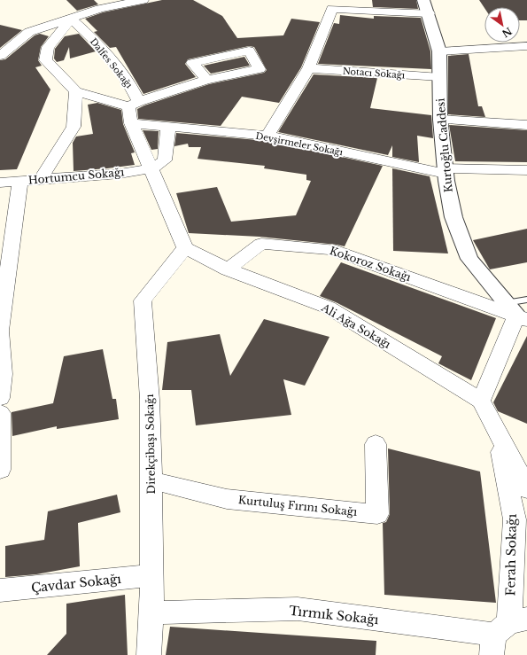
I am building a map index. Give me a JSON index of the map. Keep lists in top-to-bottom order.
{
  "streets": {
    "street": [
      "Dalfes Sokağı",
      "Notacı Sokağı",
      "Devşirmeler Sokağı",
      "Kurtoğlu Caddesi",
      "Hortumcu Sokağı",
      "Kokoroz Sokağı",
      "Ali Ağa Sokağı",
      "Direkçibaşı Sokağı",
      "Kurtuluş Fırını Sokağı",
      "Ferah Sokağı",
      "Çavdar Sokağı",
      "Tırmık Sokağı"
    ]
  },
  "crossings": [
    ["Dalfes Sokağı", "Devşirmeler Sokağı"],
    ["Dalfes Sokağı", "Hortumcu Sokağı"],
    ["Dalfes Sokağı", "Ali Ağa Sokağı"],
    ["Dalfes Sokağı", "Direkçibaşı Sokağı"],
    ["Notacı Sokağı", "Kurtoğlu Caddesi"],
    ["Devşirmeler Sokağı", "Kurtoğlu Caddesi"],
    ["Kurtoğlu Caddesi", "Kokoroz Sokağı"],
    ["Kokoroz Sokağı", "Ali Ağa Sokağı"],
    ["Ali Ağa Sokağı", "Direkçibaşı Sokağı"],
    ["Direkçibaşı Sokağı", "Kurtuluş Fırını Sokağı"],
    ["Direkçibaşı Sokağı", "Çavdar Sokağı"],
    ["Direkçibaşı Sokağı", "Tırmık Sokağı"],
    ["Ferah Sokağı", "Tırmık Sokağı"]
  ],
  "north": "bottom right"
}
